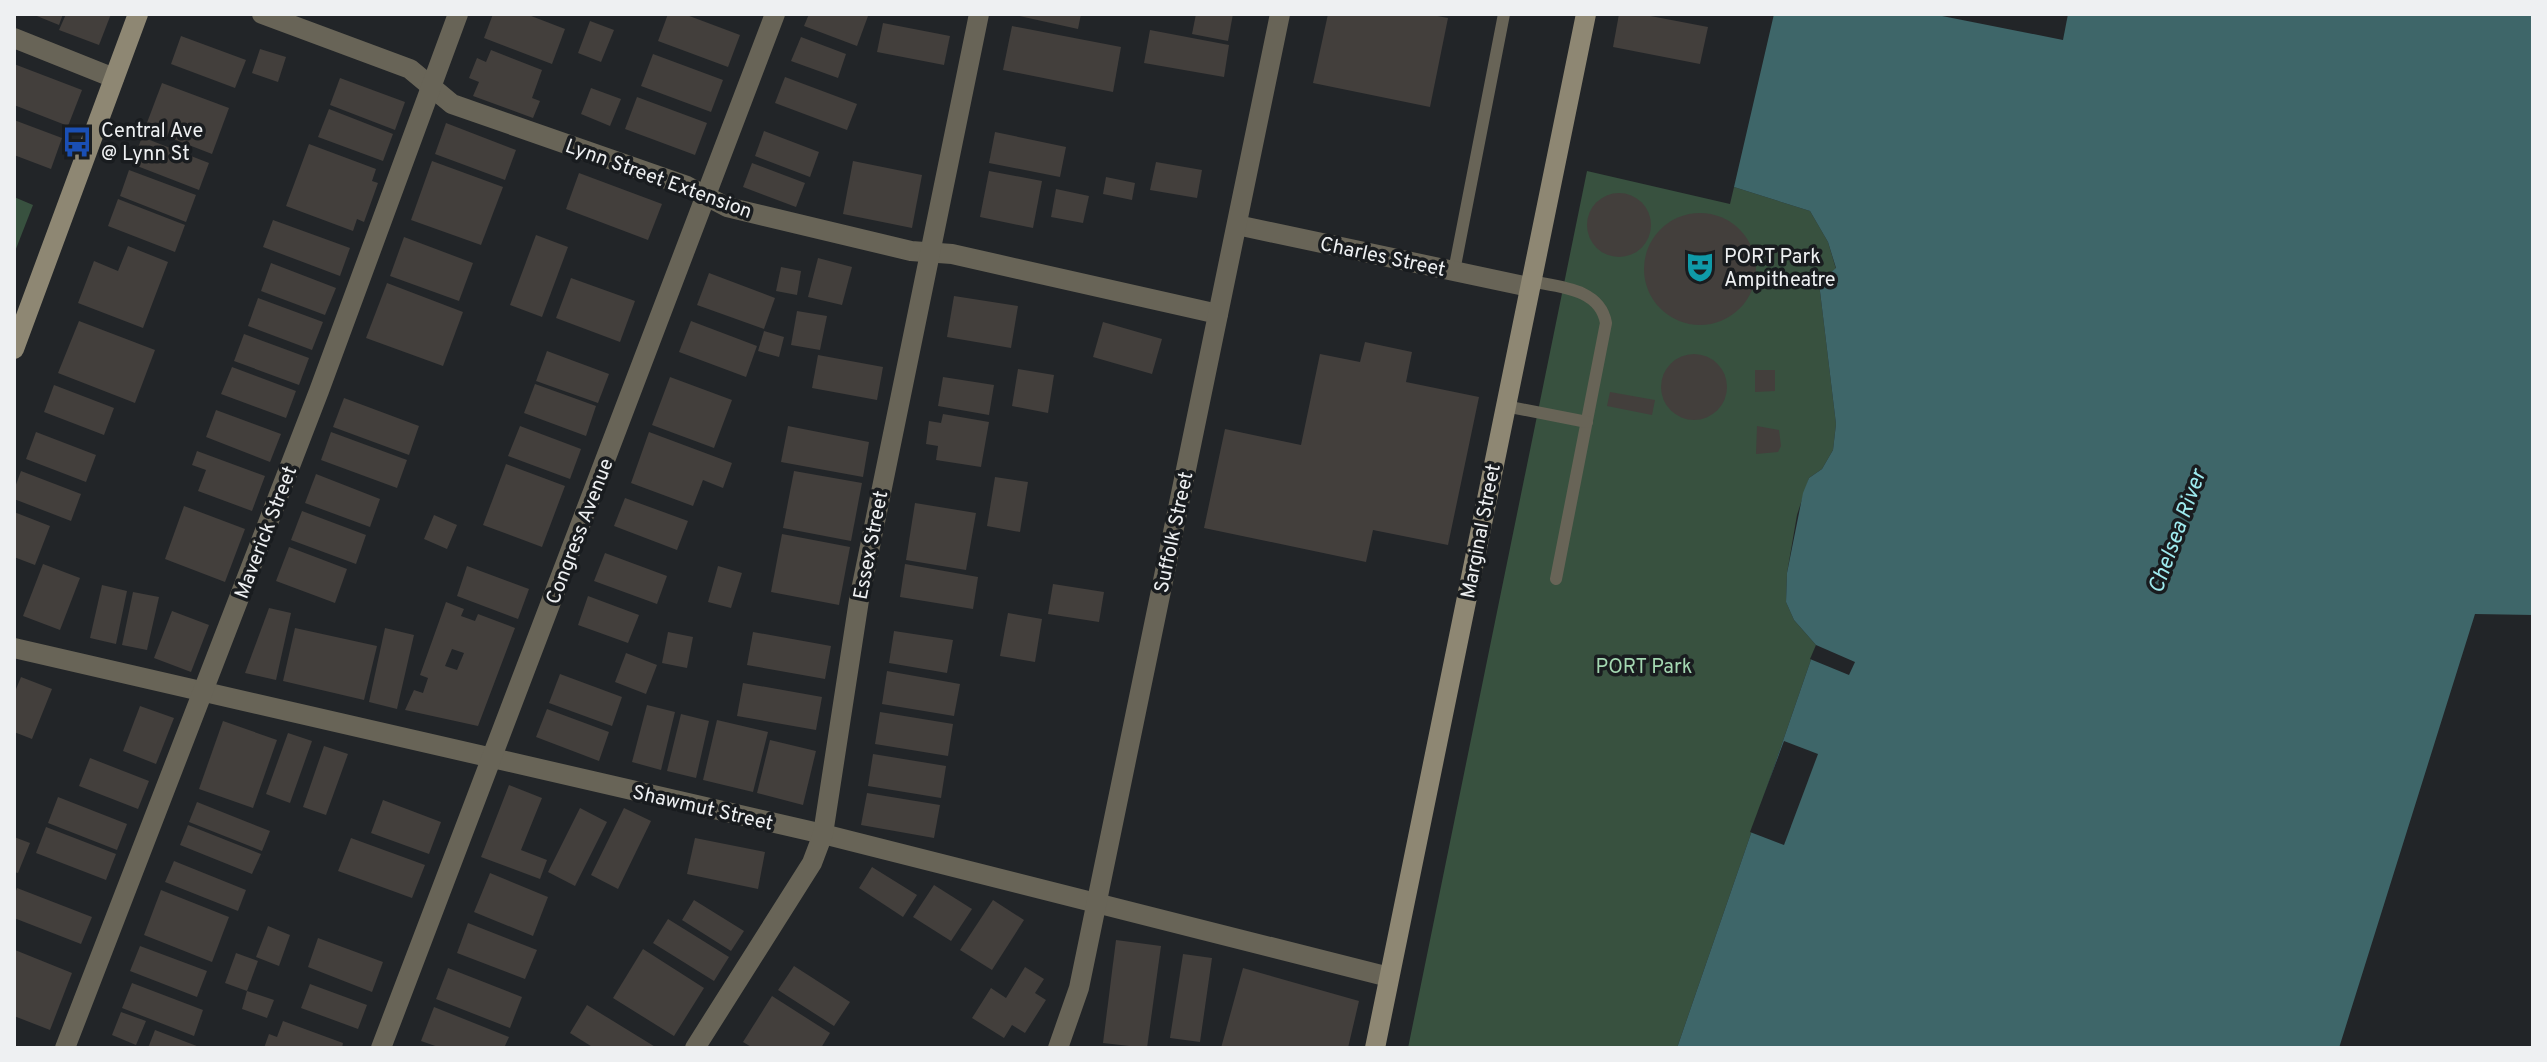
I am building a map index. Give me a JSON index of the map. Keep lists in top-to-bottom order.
{
  "streets": {
    "main road": ["Marginal Street"],
    "street": [
      "Lynn Street Extension",
      "Charles Street",
      "Congress Avenue",
      "Maverick Street",
      "Suffolk Street",
      "Essex Street",
      "Shawmut Street"
    ]
  },
  "crossings": [
    ["Lynn Street Extension", "Congress Avenue"],
    ["Lynn Street Extension", "Maverick Street"],
    ["Lynn Street Extension", "Suffolk Street"],
    ["Lynn Street Extension", "Essex Street"],
    ["Charles Street", "Marginal Street"],
    ["Charles Street", "Suffolk Street"],
    ["Congress Avenue", "Shawmut Street"],
    ["Marginal Street", "Shawmut Street"],
    ["Maverick Street", "Shawmut Street"],
    ["Suffolk Street", "Shawmut Street"],
    ["Essex Street", "Shawmut Street"]
  ],
  "water": ["Chelsea River"],
  "parks": ["PORT Park"],
  "places": {
    "bus stop": ["Central Ave @ Lynn St"],
    "theatre": ["PORT Park Ampitheatre"]
  }
}
